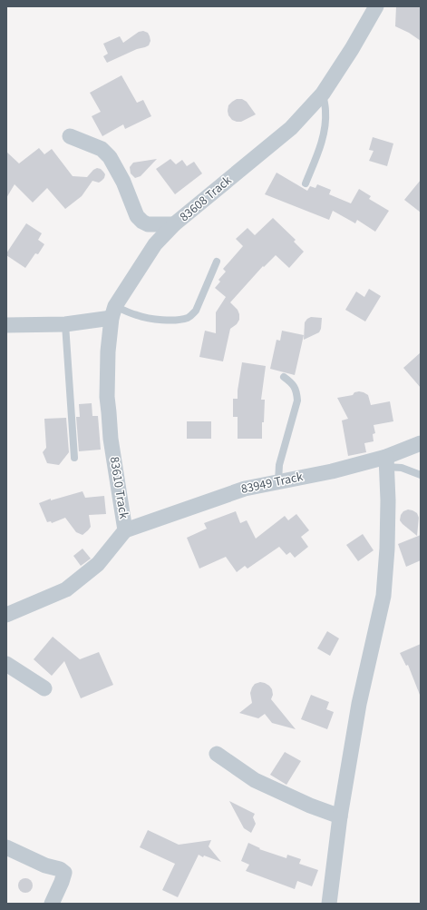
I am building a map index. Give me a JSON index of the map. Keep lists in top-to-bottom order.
{
  "streets": {
    "street": ["83608 Track", "83949 Track", "83610 Track"]
  },
  "crossings": [
    ["83608 Track", "83610 Track"],
    ["83949 Track", "83610 Track"]
  ]
}
